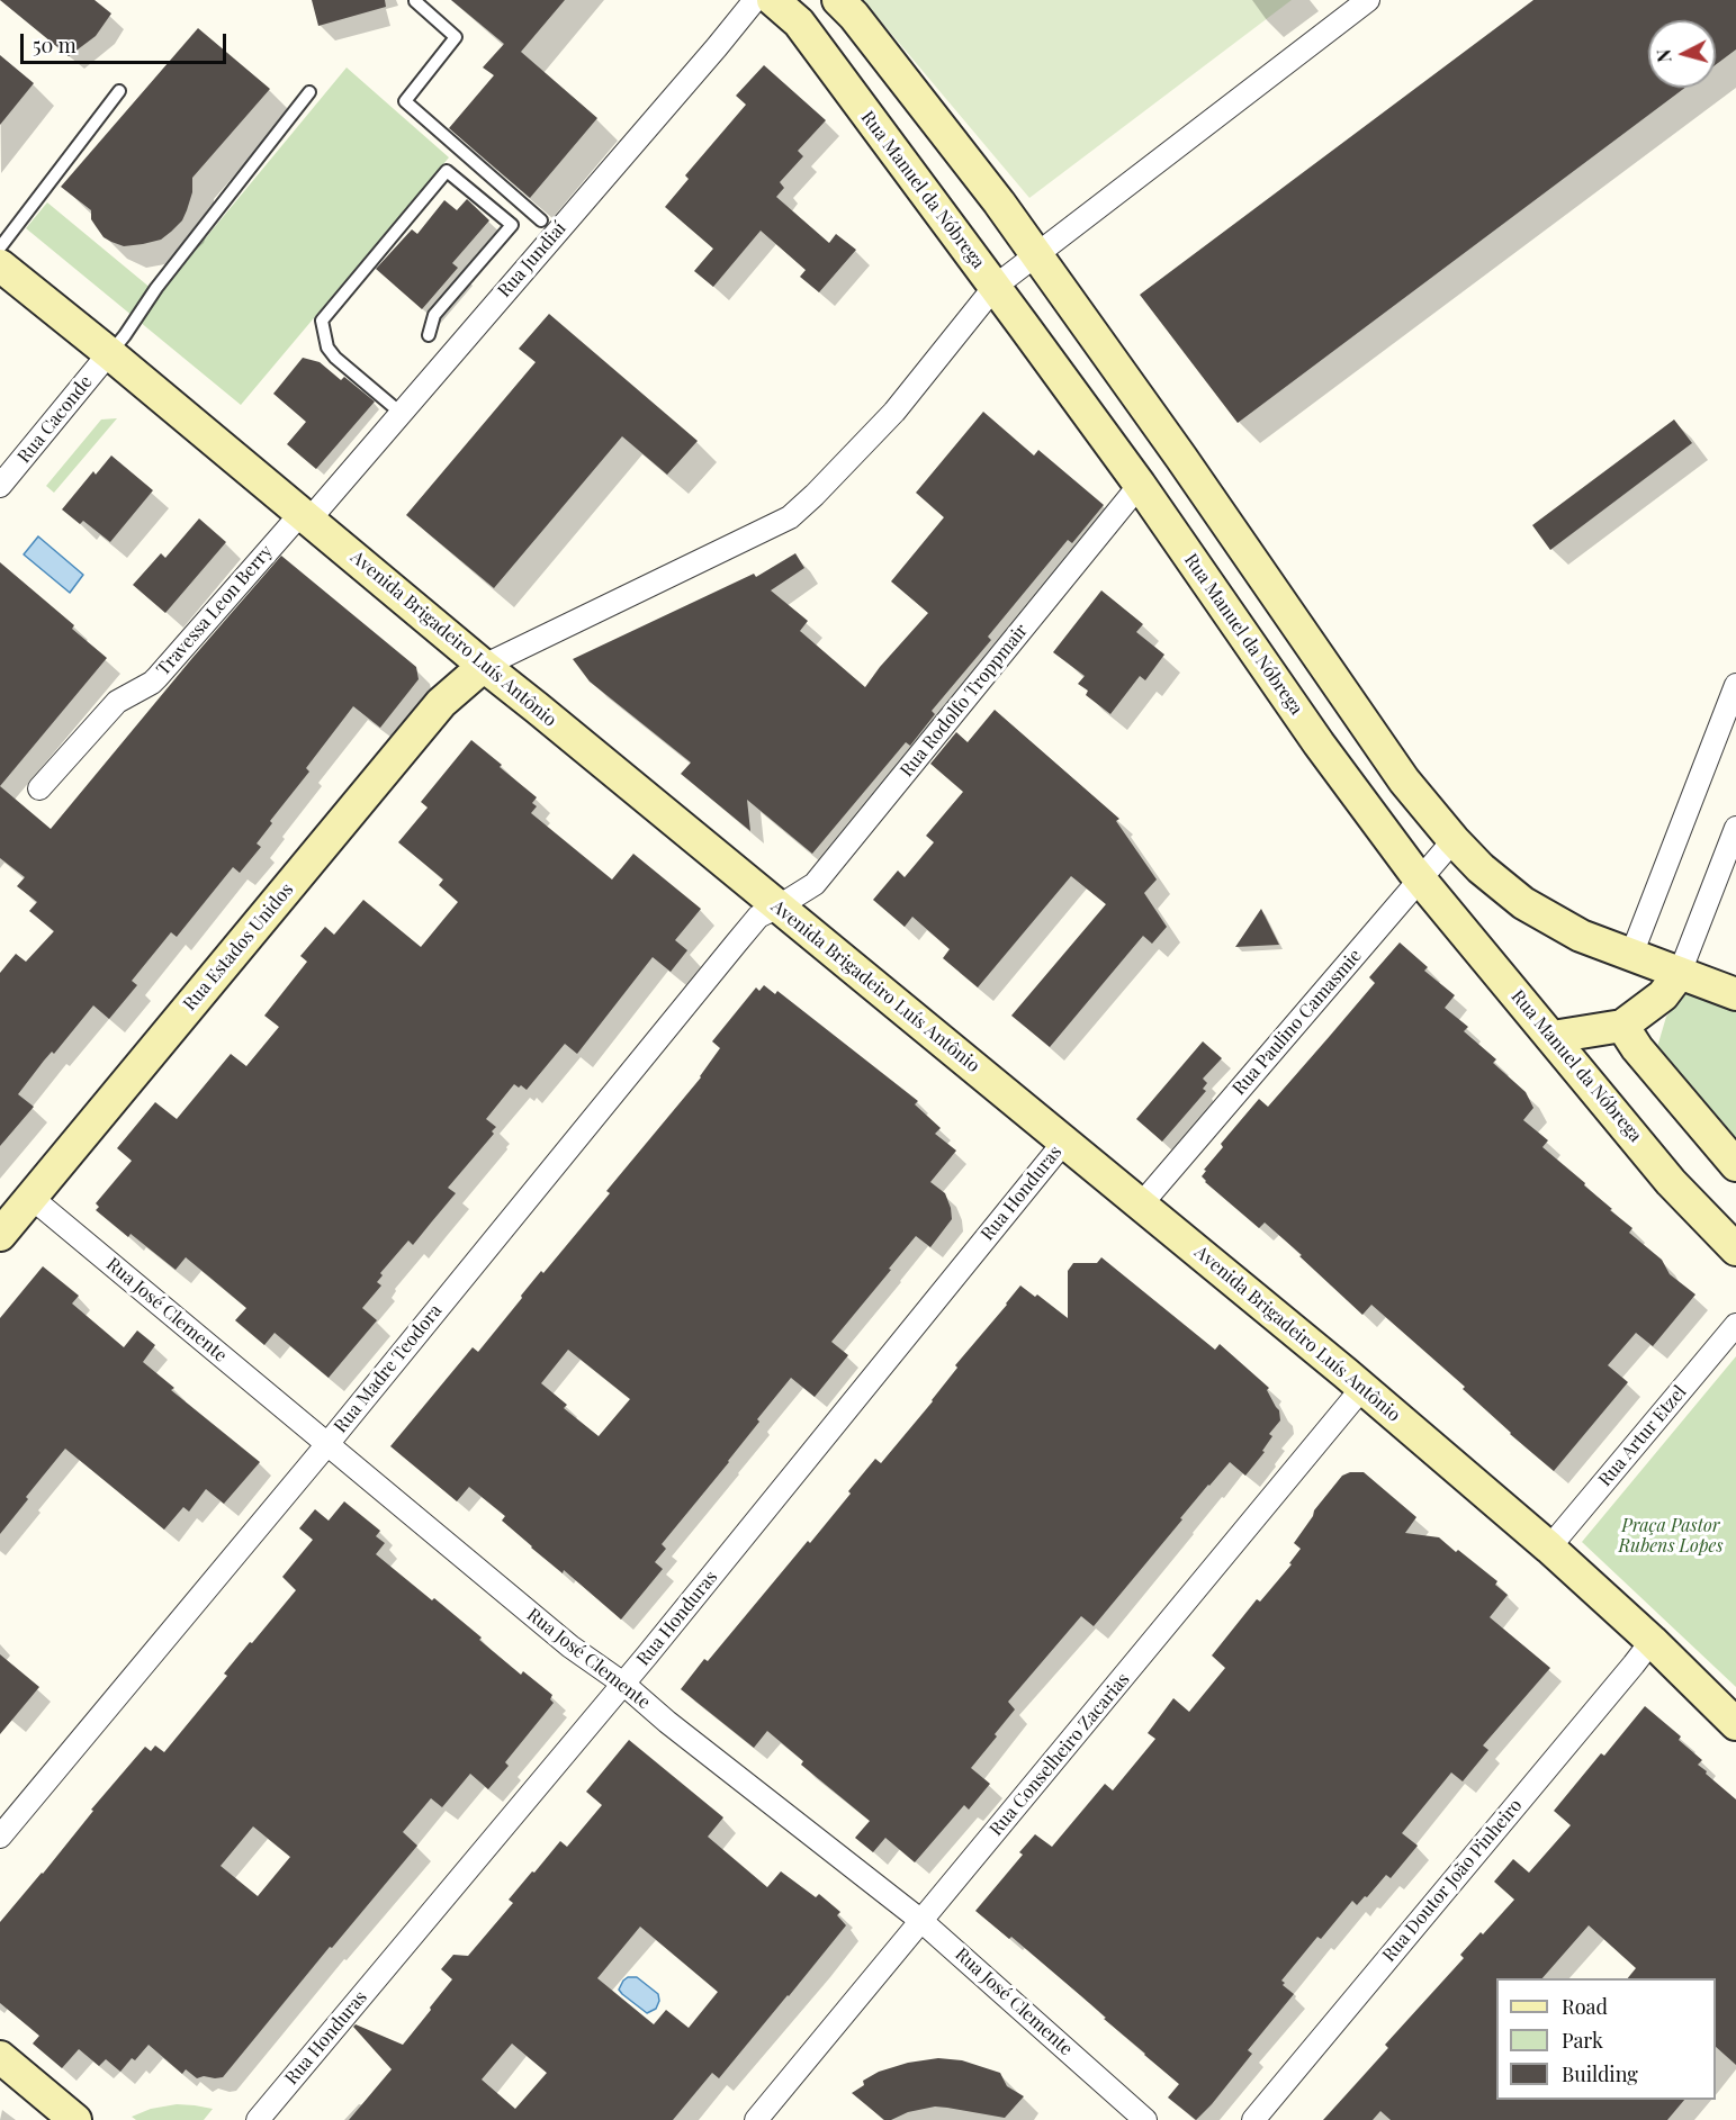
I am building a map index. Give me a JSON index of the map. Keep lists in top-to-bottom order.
{
  "streets": {
    "street": [
      "Rua Manuel da Nóbrega",
      "Rua Jundiaí",
      "Rua Caconde",
      "Travessa Leon Berry",
      "Avenida Brigadeiro Luís Antônio",
      "Rua Rodolfo Troppmair",
      "Rua Estados Unidos",
      "Rua Paulino Camasmie",
      "Rua Honduras",
      "Rua José Clemente",
      "Rua Madre Teodora",
      "Rua Artur Etzel",
      "Rua Conselheiro Zacarias",
      "Rua Doutor João Pinheiro"
    ]
  },
  "crossings": [
    ["Rua Manuel da Nóbrega", "Rua Rodolfo Troppmair"],
    ["Rua Manuel da Nóbrega", "Rua Paulino Camasmie"],
    ["Rua Jundiaí", "Travessa Leon Berry"],
    ["Rua Jundiaí", "Avenida Brigadeiro Luís Antônio"],
    ["Rua Caconde", "Avenida Brigadeiro Luís Antônio"],
    ["Travessa Leon Berry", "Avenida Brigadeiro Luís Antônio"],
    ["Avenida Brigadeiro Luís Antônio", "Rua Rodolfo Troppmair"],
    ["Avenida Brigadeiro Luís Antônio", "Rua Estados Unidos"],
    ["Avenida Brigadeiro Luís Antônio", "Rua Paulino Camasmie"],
    ["Avenida Brigadeiro Luís Antônio", "Rua Honduras"],
    ["Avenida Brigadeiro Luís Antônio", "Rua Madre Teodora"],
    ["Avenida Brigadeiro Luís Antônio", "Rua Artur Etzel"],
    ["Avenida Brigadeiro Luís Antônio", "Rua Conselheiro Zacarias"],
    ["Avenida Brigadeiro Luís Antônio", "Rua Doutor João Pinheiro"],
    ["Rua Rodolfo Troppmair", "Rua Madre Teodora"],
    ["Rua Estados Unidos", "Rua José Clemente"],
    ["Rua Honduras", "Rua José Clemente"],
    ["Rua José Clemente", "Rua Madre Teodora"],
    ["Rua José Clemente", "Rua Conselheiro Zacarias"]
  ],
  "parks": ["Praça Pastor Rubens Lopes"],
  "legend": ["Road", "Park", "Building"],
  "scale_bar": "50 m",
  "north": "left"
}
